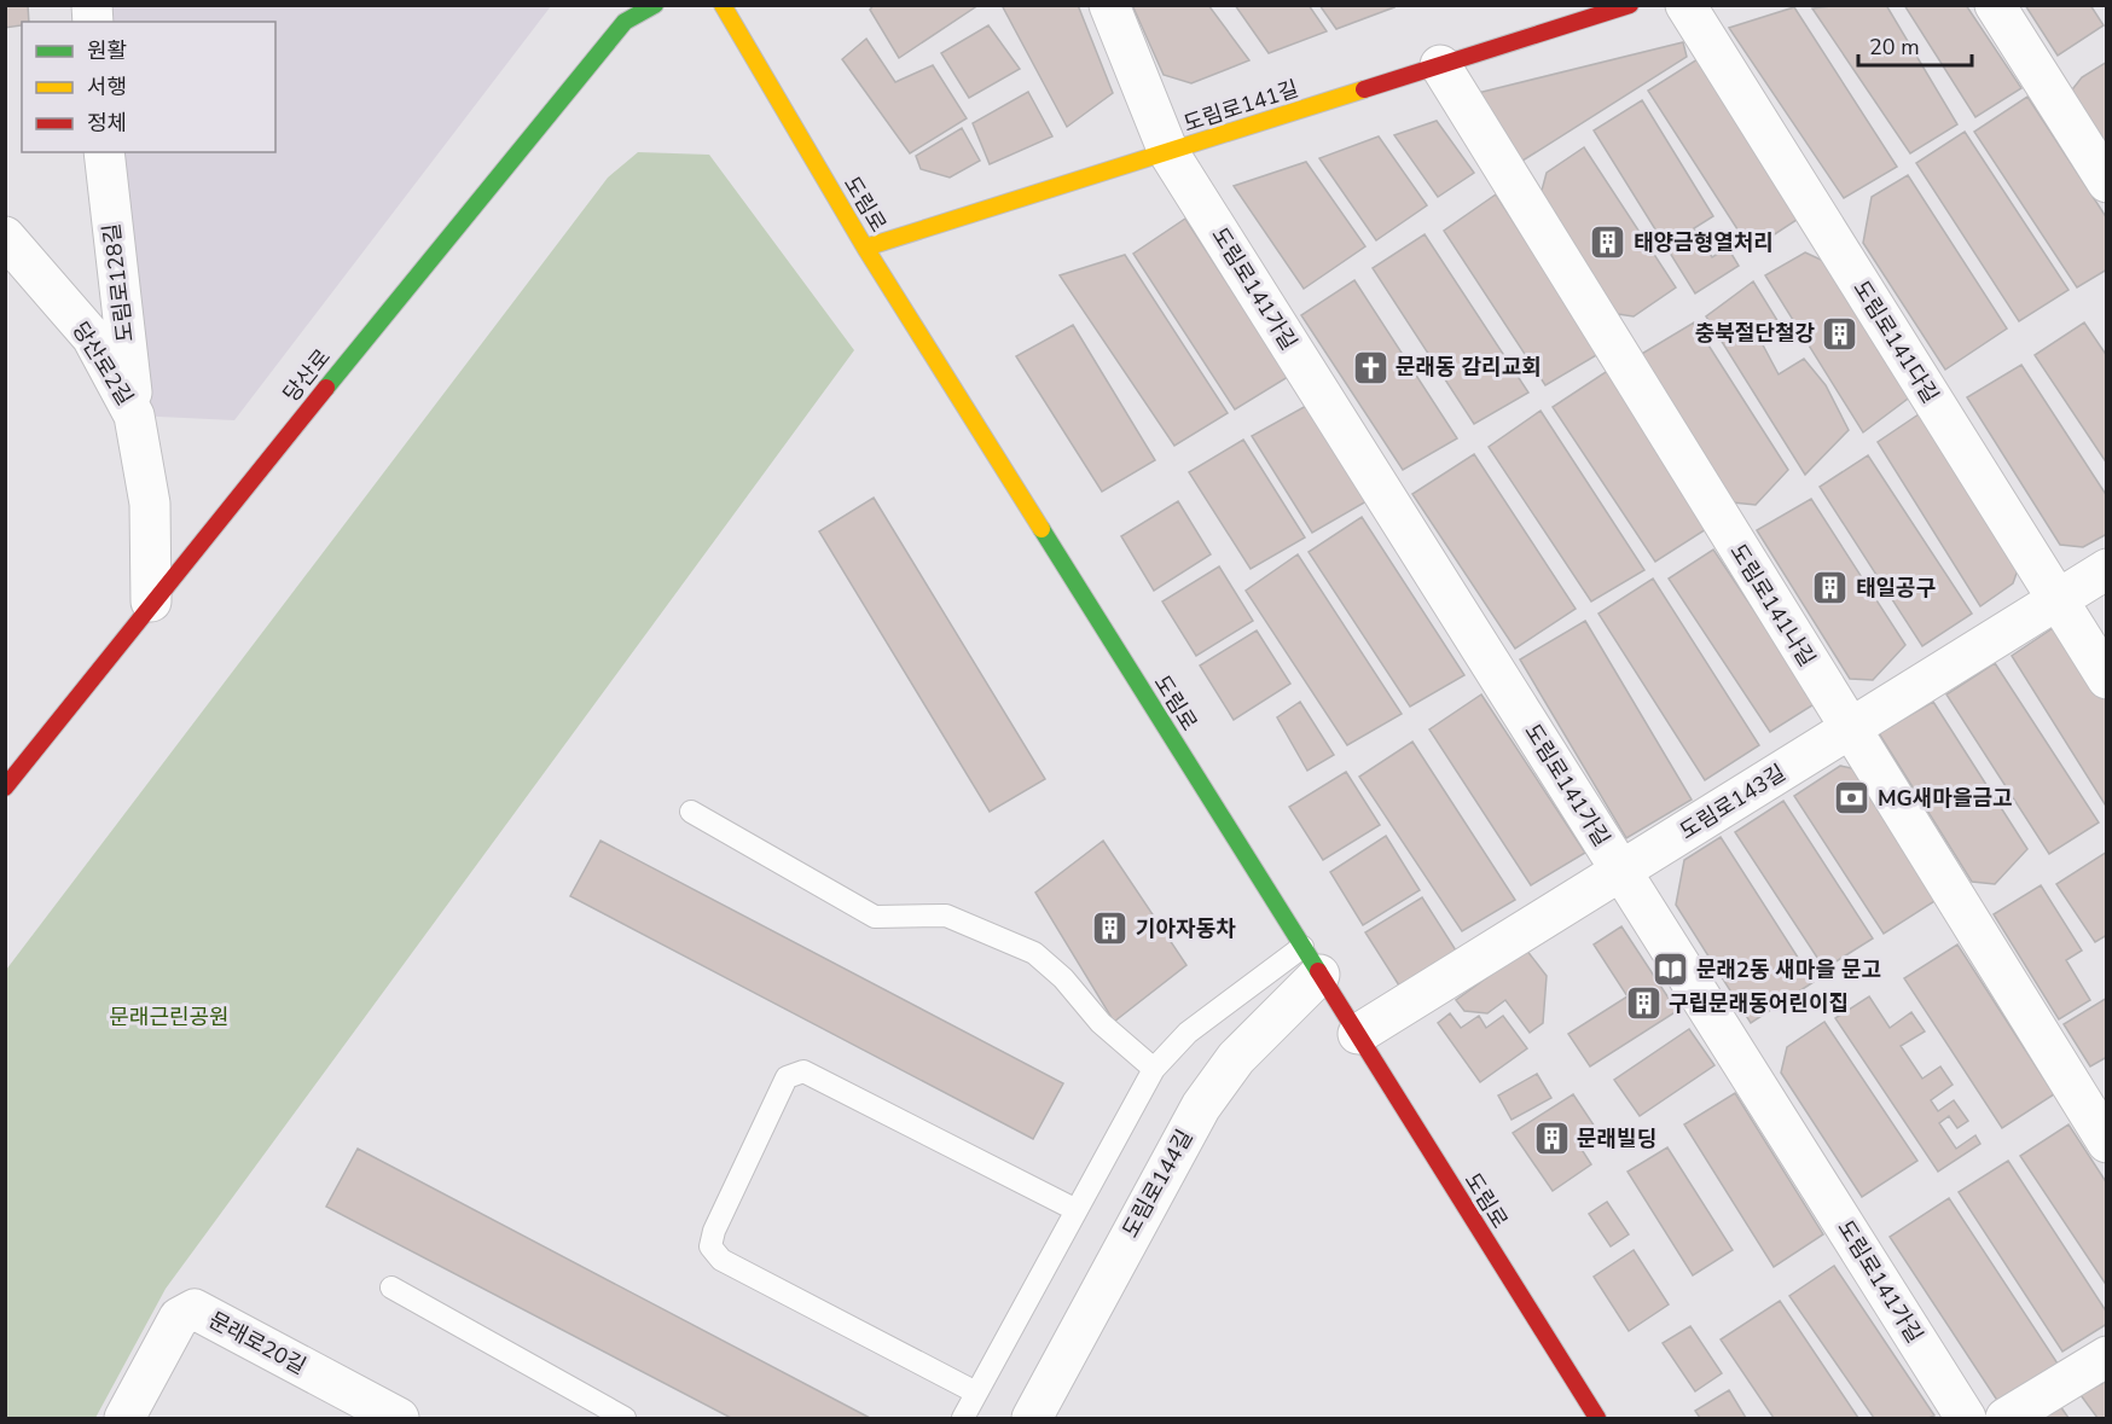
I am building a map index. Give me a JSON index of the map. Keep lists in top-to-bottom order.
{
  "streets": {
    "main road": ["도림로141길", "도림로", "당산로"],
    "street": [
      "도림로128길",
      "도림로141가길",
      "도림로141다길",
      "당산로2길",
      "도림로141나길",
      "도림로143길",
      "도림로144길",
      "문래로20길"
    ]
  },
  "crossings": [
    ["도림로141길", "도림로"],
    ["도림로141길", "도림로141가길"],
    ["도림로141길", "도림로141나길"],
    ["도림로", "도림로143길"],
    ["도림로", "도림로144길"],
    ["도림로128길", "당산로2길"],
    ["도림로141가길", "도림로143길"],
    ["도림로141다길", "도림로143길"],
    ["당산로2길", "당산로"],
    ["도림로141나길", "도림로143길"]
  ],
  "parks": ["문래근린공원"],
  "places": {
    "building": [
      "태양금형열처리",
      "충북절단철강",
      "태일공구",
      "기아자동차",
      "구립문래동어린이집",
      "문래빌딩"
    ],
    "church": ["문래동 감리교회"],
    "bank": ["MG새마을금고"],
    "library": ["문래2동 새마을 문고"]
  },
  "legend": ["원활", "서행", "정체"],
  "scale_bar": "20 m"
}
